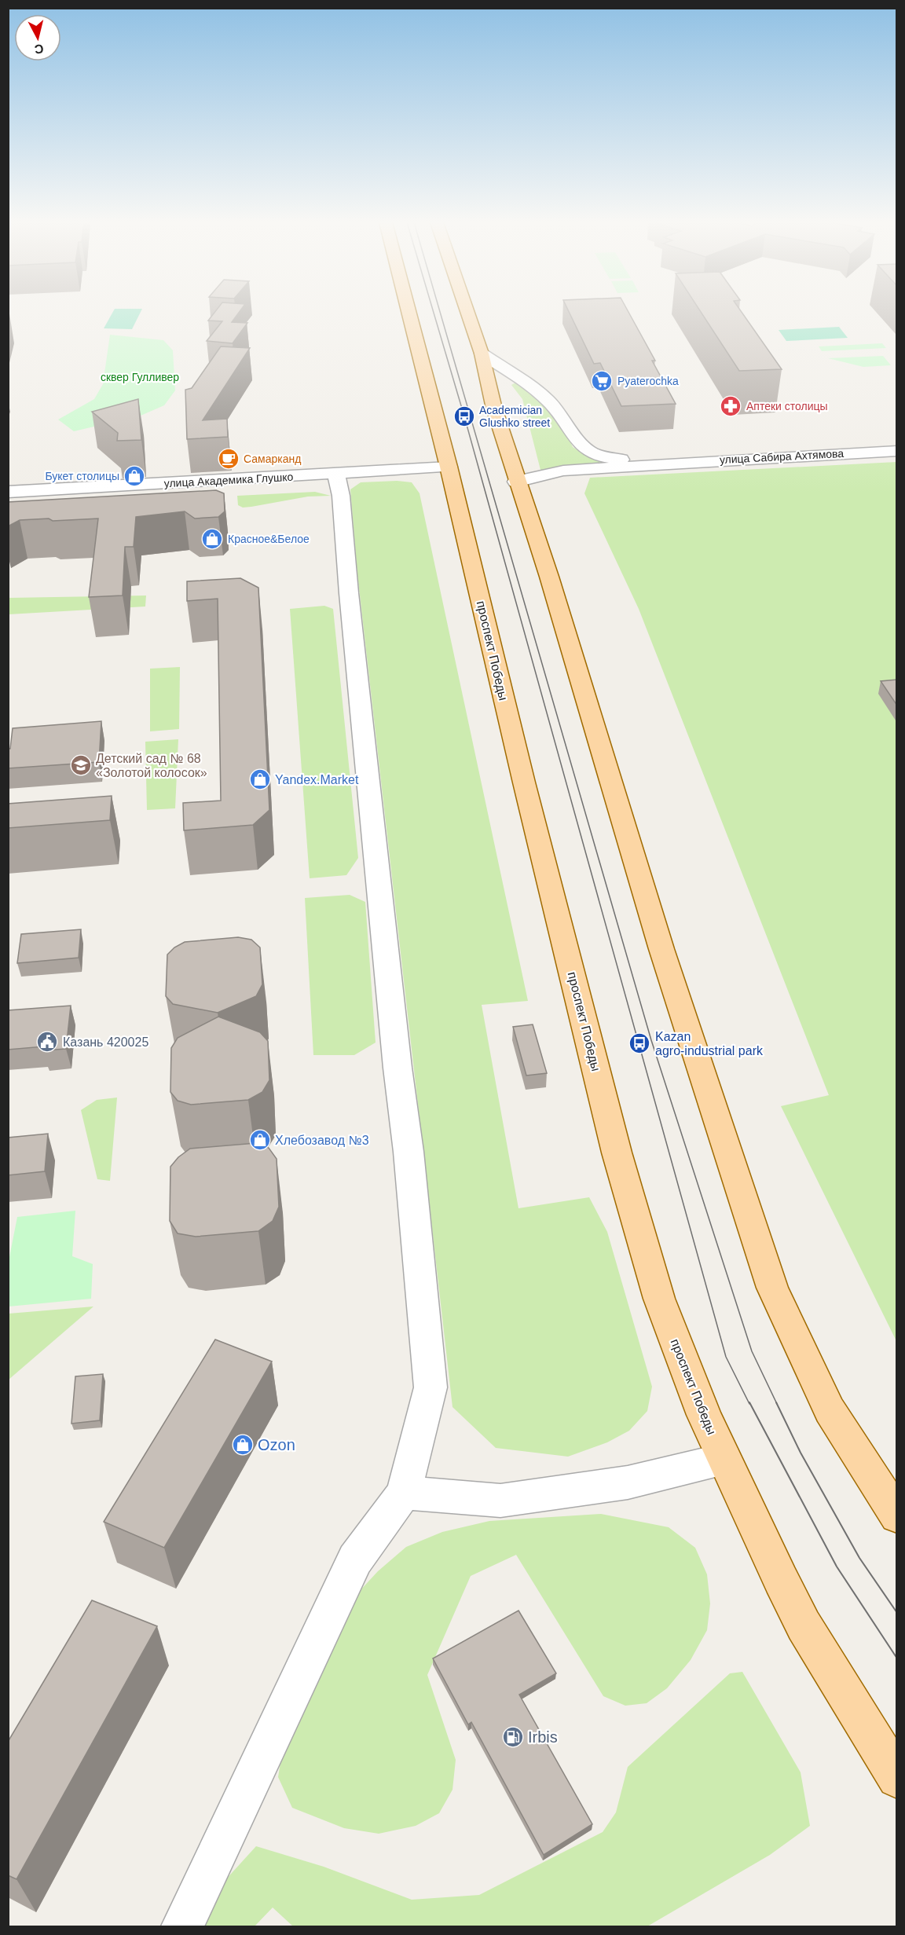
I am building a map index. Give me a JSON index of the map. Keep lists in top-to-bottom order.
{
  "streets": {
    "main road": ["проспект Победы"],
    "street": ["улица Сабира Ахтямова", "улица Академика Глушко"]
  },
  "crossings": [
    ["улица Академика Глушко", "проспект Победы"]
  ],
  "parks": ["сквер Гулливер"],
  "places": {
    "supermarket": ["Pyaterochka"],
    "pharmacy": ["Аптеки столицы"],
    "bus stop": ["Academician Glushko street", "Kazan agro-industrial park"],
    "cafe": ["Самарканд"],
    "shop": [
      "Букет столицы",
      "Красное&Белое",
      "Yandex.Market",
      "Хлебозавод №3",
      "Ozon"
    ],
    "school or university": ["Детский сад № 68 «Золотой колосок»"],
    "public building": ["Казань 420025"],
    "fuel station": ["Irbis"]
  },
  "north": "bottom"
}
